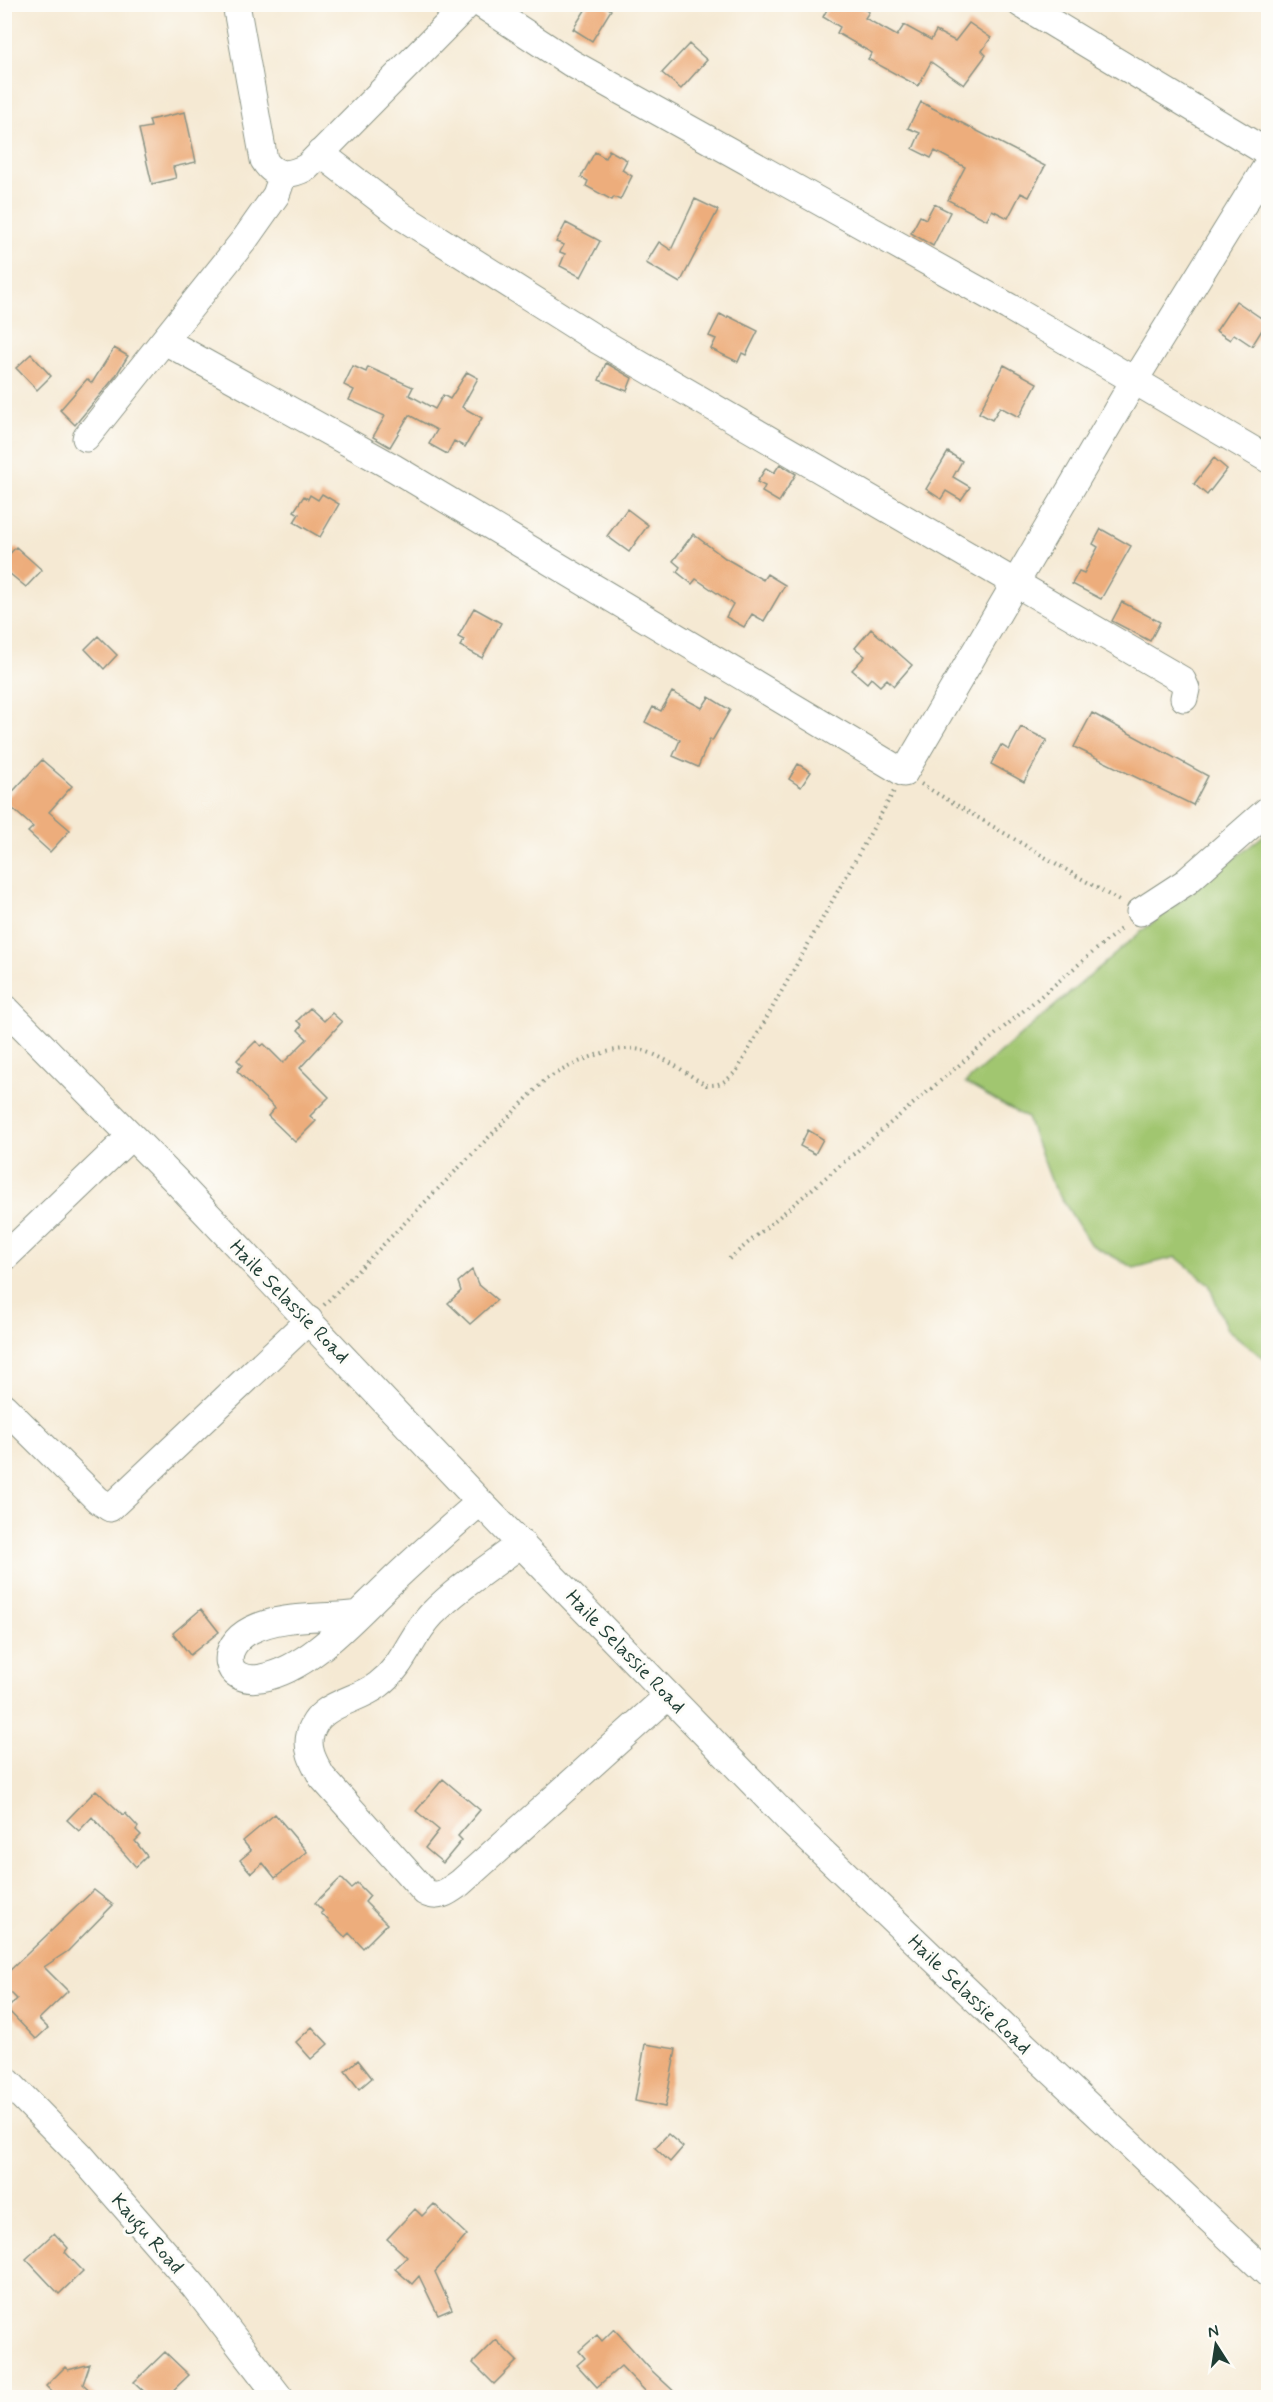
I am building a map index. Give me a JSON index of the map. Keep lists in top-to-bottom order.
{
  "streets": {
    "street": ["Haile Selassie Road", "Kaugu Road"]
  },
  "north": "top"
}
